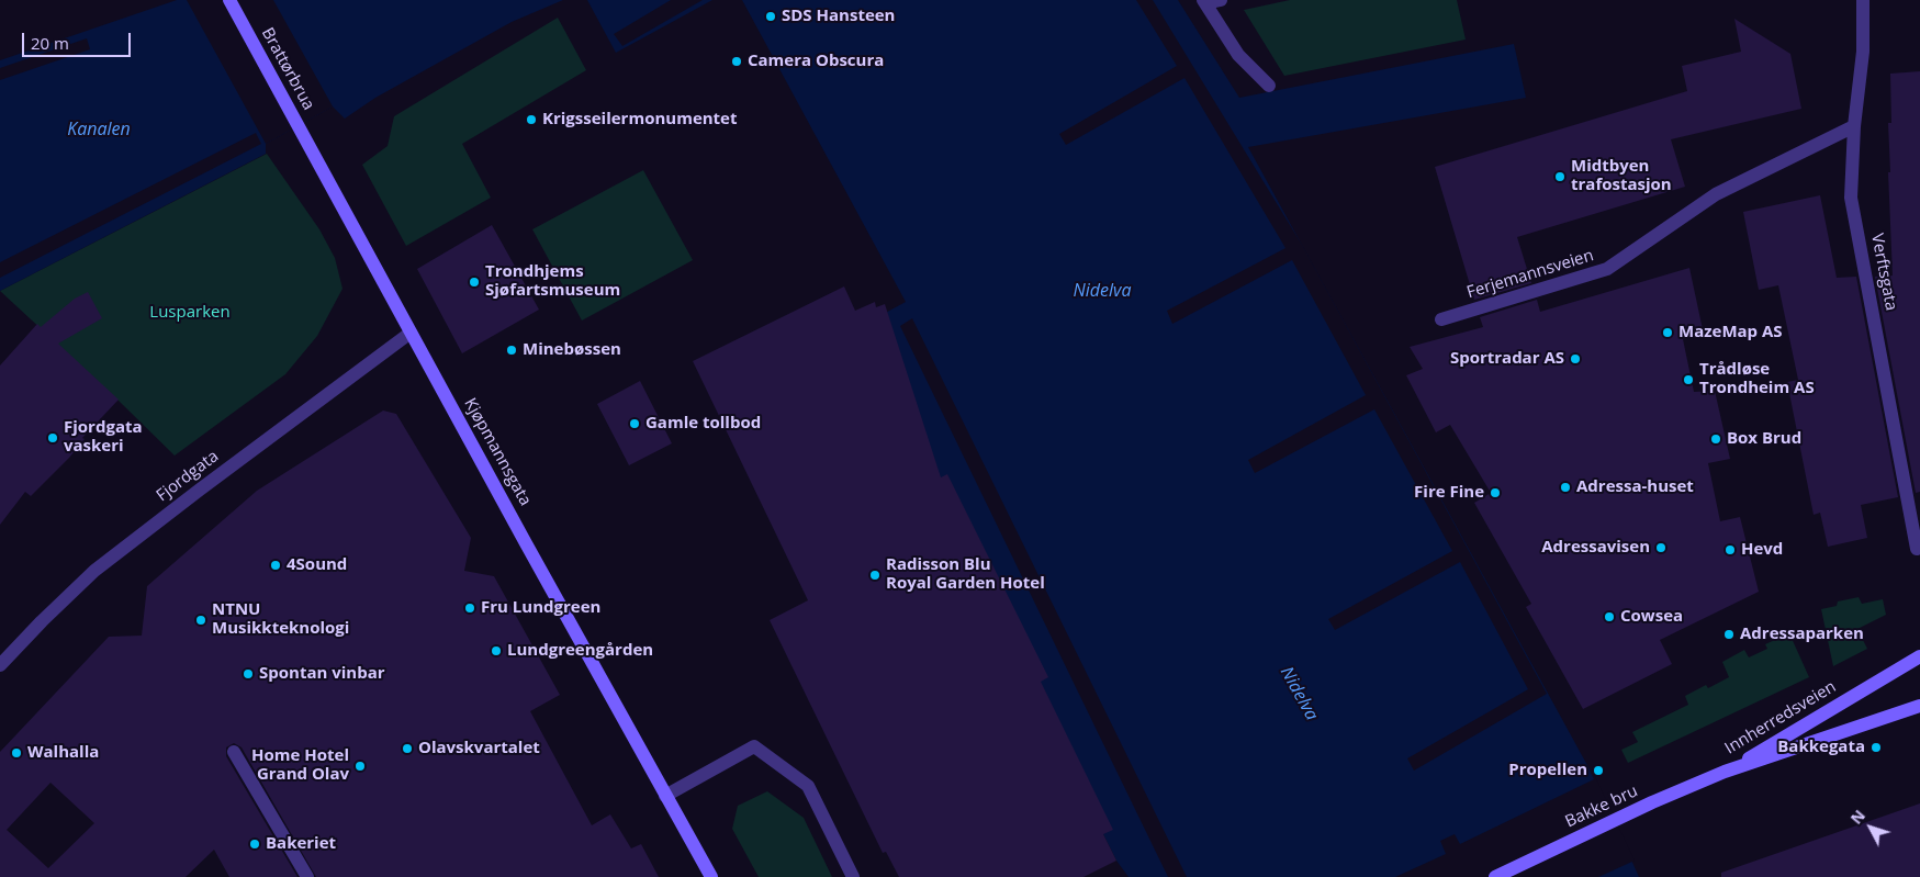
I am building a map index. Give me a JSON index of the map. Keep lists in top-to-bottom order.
{
  "streets": {
    "main road": [
      "Brattørbrua",
      "Kjøpmannsgata",
      "Innherredsveien",
      "Bakke bru"
    ],
    "street": ["Verftsgata", "Ferjemannsveien", "Fjordgata"]
  },
  "crossings": [
    ["Brattørbrua", "Kjøpmannsgata"],
    ["Verftsgata", "Ferjemannsveien"],
    ["Kjøpmannsgata", "Fjordgata"],
    ["Innherredsveien", "Bakke bru"]
  ],
  "water": ["Kanalen", "Nidelva"],
  "parks": ["Lusparken"],
  "places": [
    "SDS Hansteen",
    "Camera Obscura",
    "Krigsseilermonumentet",
    "Midtbyen trafostasjon",
    "Trondhjems Sjøfartsmuseum",
    "MazeMap AS",
    "Minebøssen",
    "Sportradar AS",
    "Trådløse Trondheim AS",
    "Gamle tollbod",
    "Fjordgata vaskeri",
    "Box Brud",
    "Adressa-huset",
    "Fire Fine",
    "Adressavisen",
    "Hevd",
    "4Sound",
    "Radisson Blu Royal Garden Hotel",
    "Fru Lundgreen",
    "Cowsea",
    "NTNU Musikkteknologi",
    "Adressaparken",
    "Lundgreengården",
    "Spontan vinbar",
    "Bakkegata",
    "Olavskvartalet",
    "Walhalla",
    "Home Hotel Grand Olav",
    "Propellen",
    "Bakeriet"
  ],
  "scale_bar": "20 m",
  "north": "top left"
}
